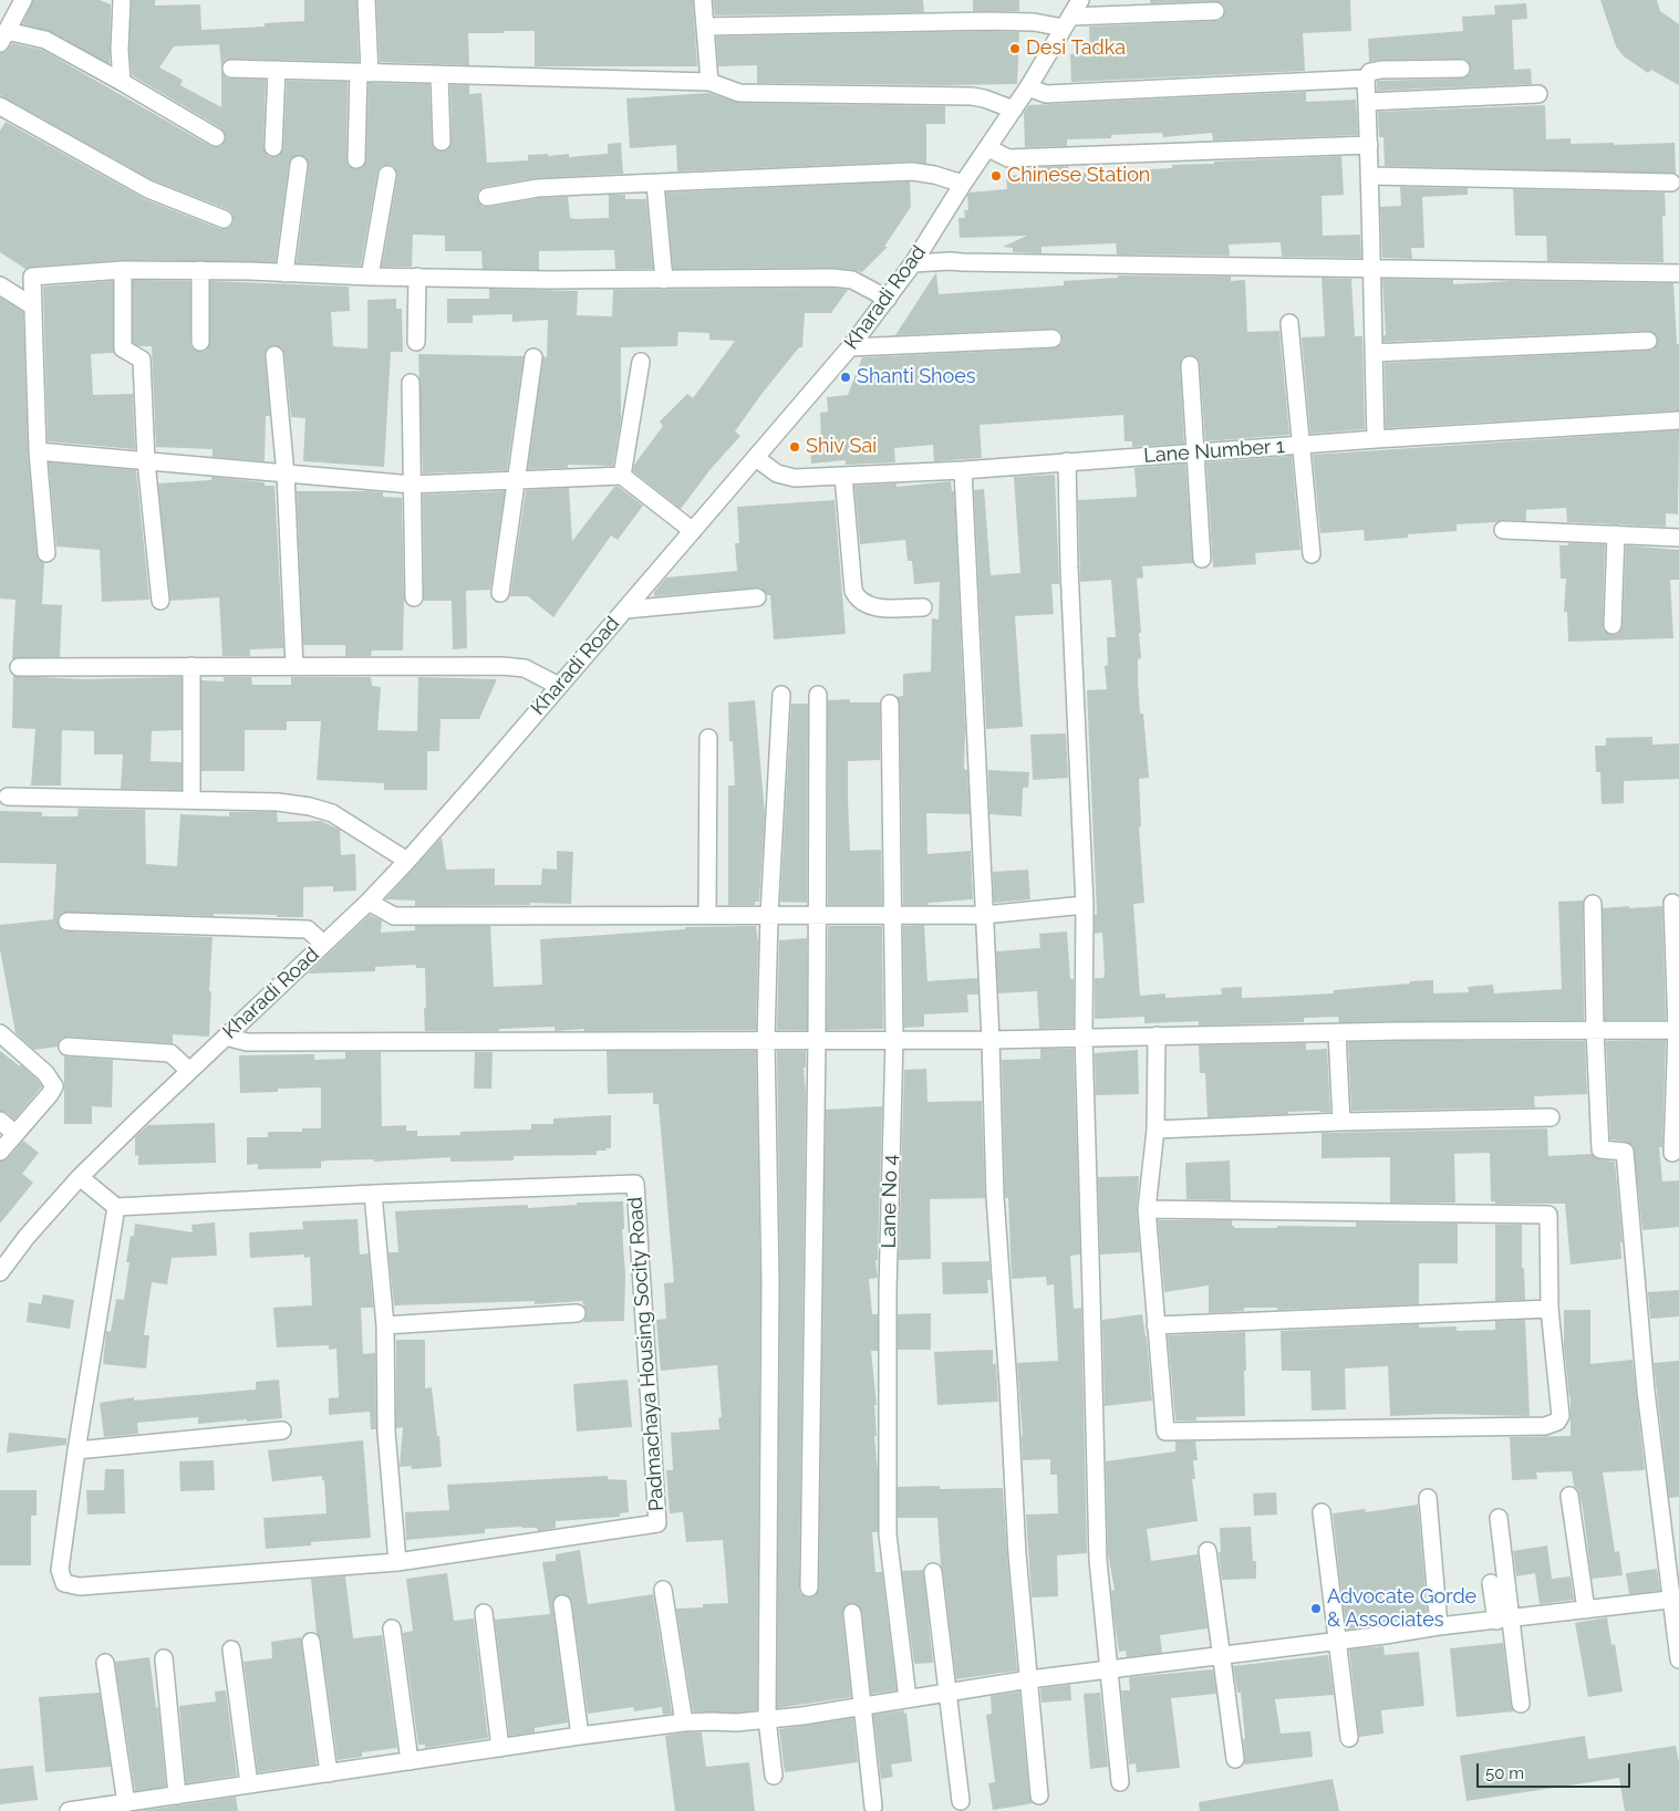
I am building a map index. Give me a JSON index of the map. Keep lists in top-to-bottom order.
{
  "streets": {
    "street": [
      "Kharadi Road",
      "Lane Number 1",
      "Lane No 4",
      "Padmachaya Housing Socity Road"
    ]
  },
  "crossings": [
    ["Kharadi Road", "Lane Number 1"]
  ],
  "places": [
    "Desi Tadka",
    "Chinese Station",
    "Shanti Shoes",
    "Shiv Sai",
    "Advocate Gorde & Associates"
  ],
  "scale_bar": "50 m"
}
